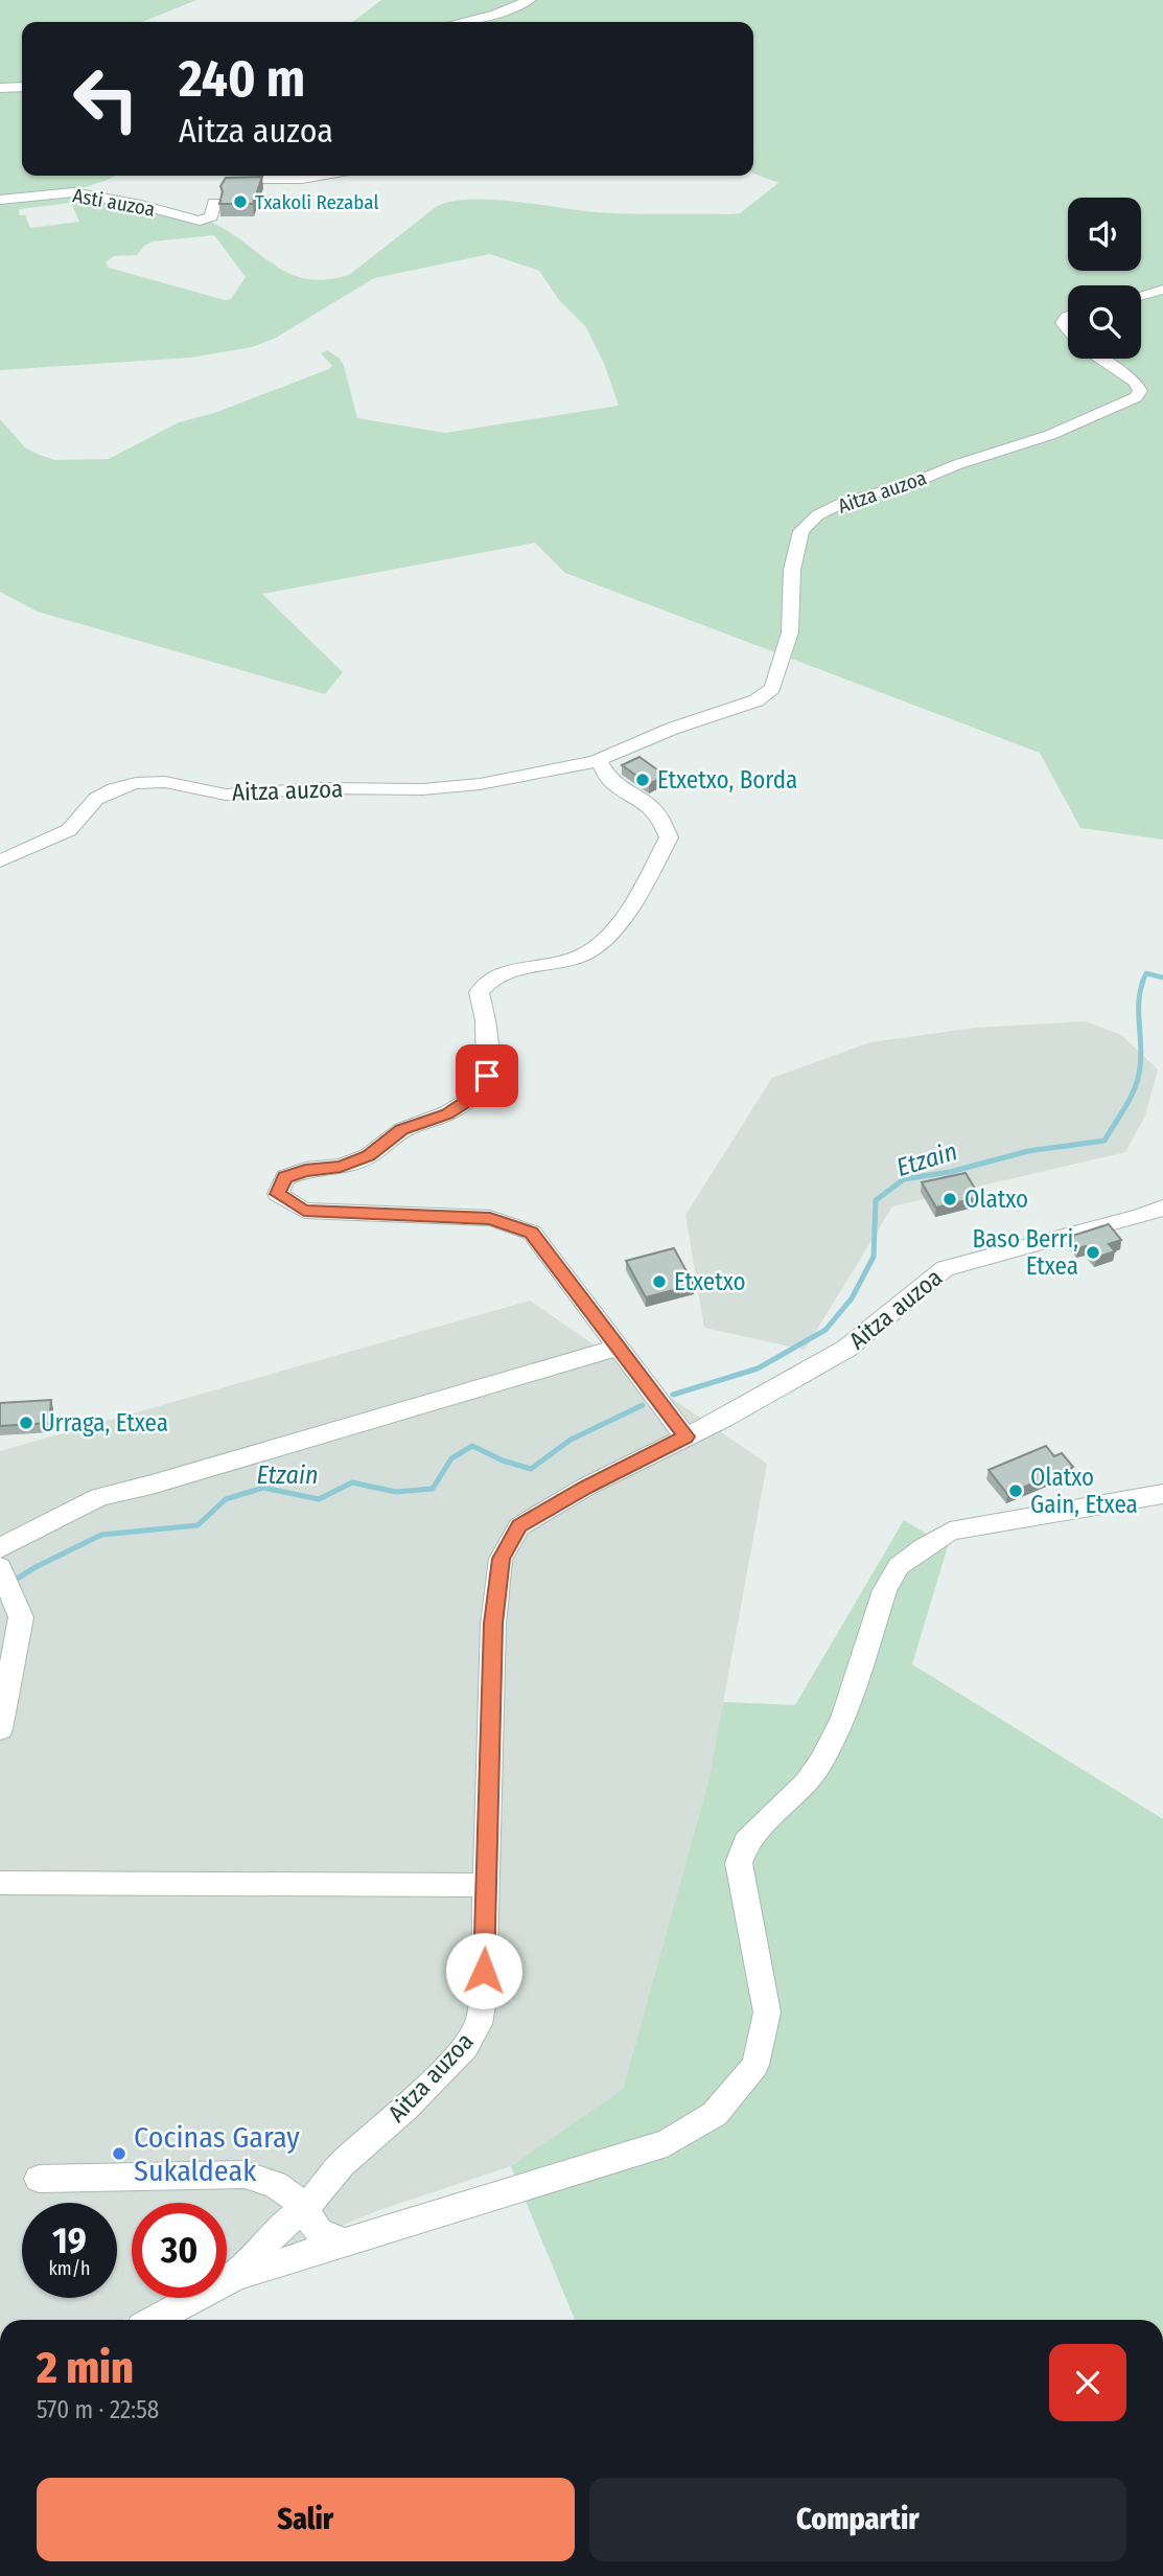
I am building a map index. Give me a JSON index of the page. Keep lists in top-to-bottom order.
{
  "streets": {
    "street": ["Asti auzoa", "Aitza auzoa"]
  },
  "water": ["Etzain"],
  "places": [
    "Txakoli Rezabal",
    "Etxetxo, Borda",
    "Olatxo",
    "Baso Berri, Etxea",
    "Etxetxo",
    "Urraga, Etxea",
    "Olatxo Gain, Etxea",
    "Cocinas Garay Sukaldeak"
  ],
  "page": {
    "turn": ["240 m", "Aitza auzoa"],
    "speed": "19 km/h",
    "limit": "30",
    "heading": ["2 min", "570 m · 22:58"],
    "buttons": ["Salir", "Compartir"]
  }
}
